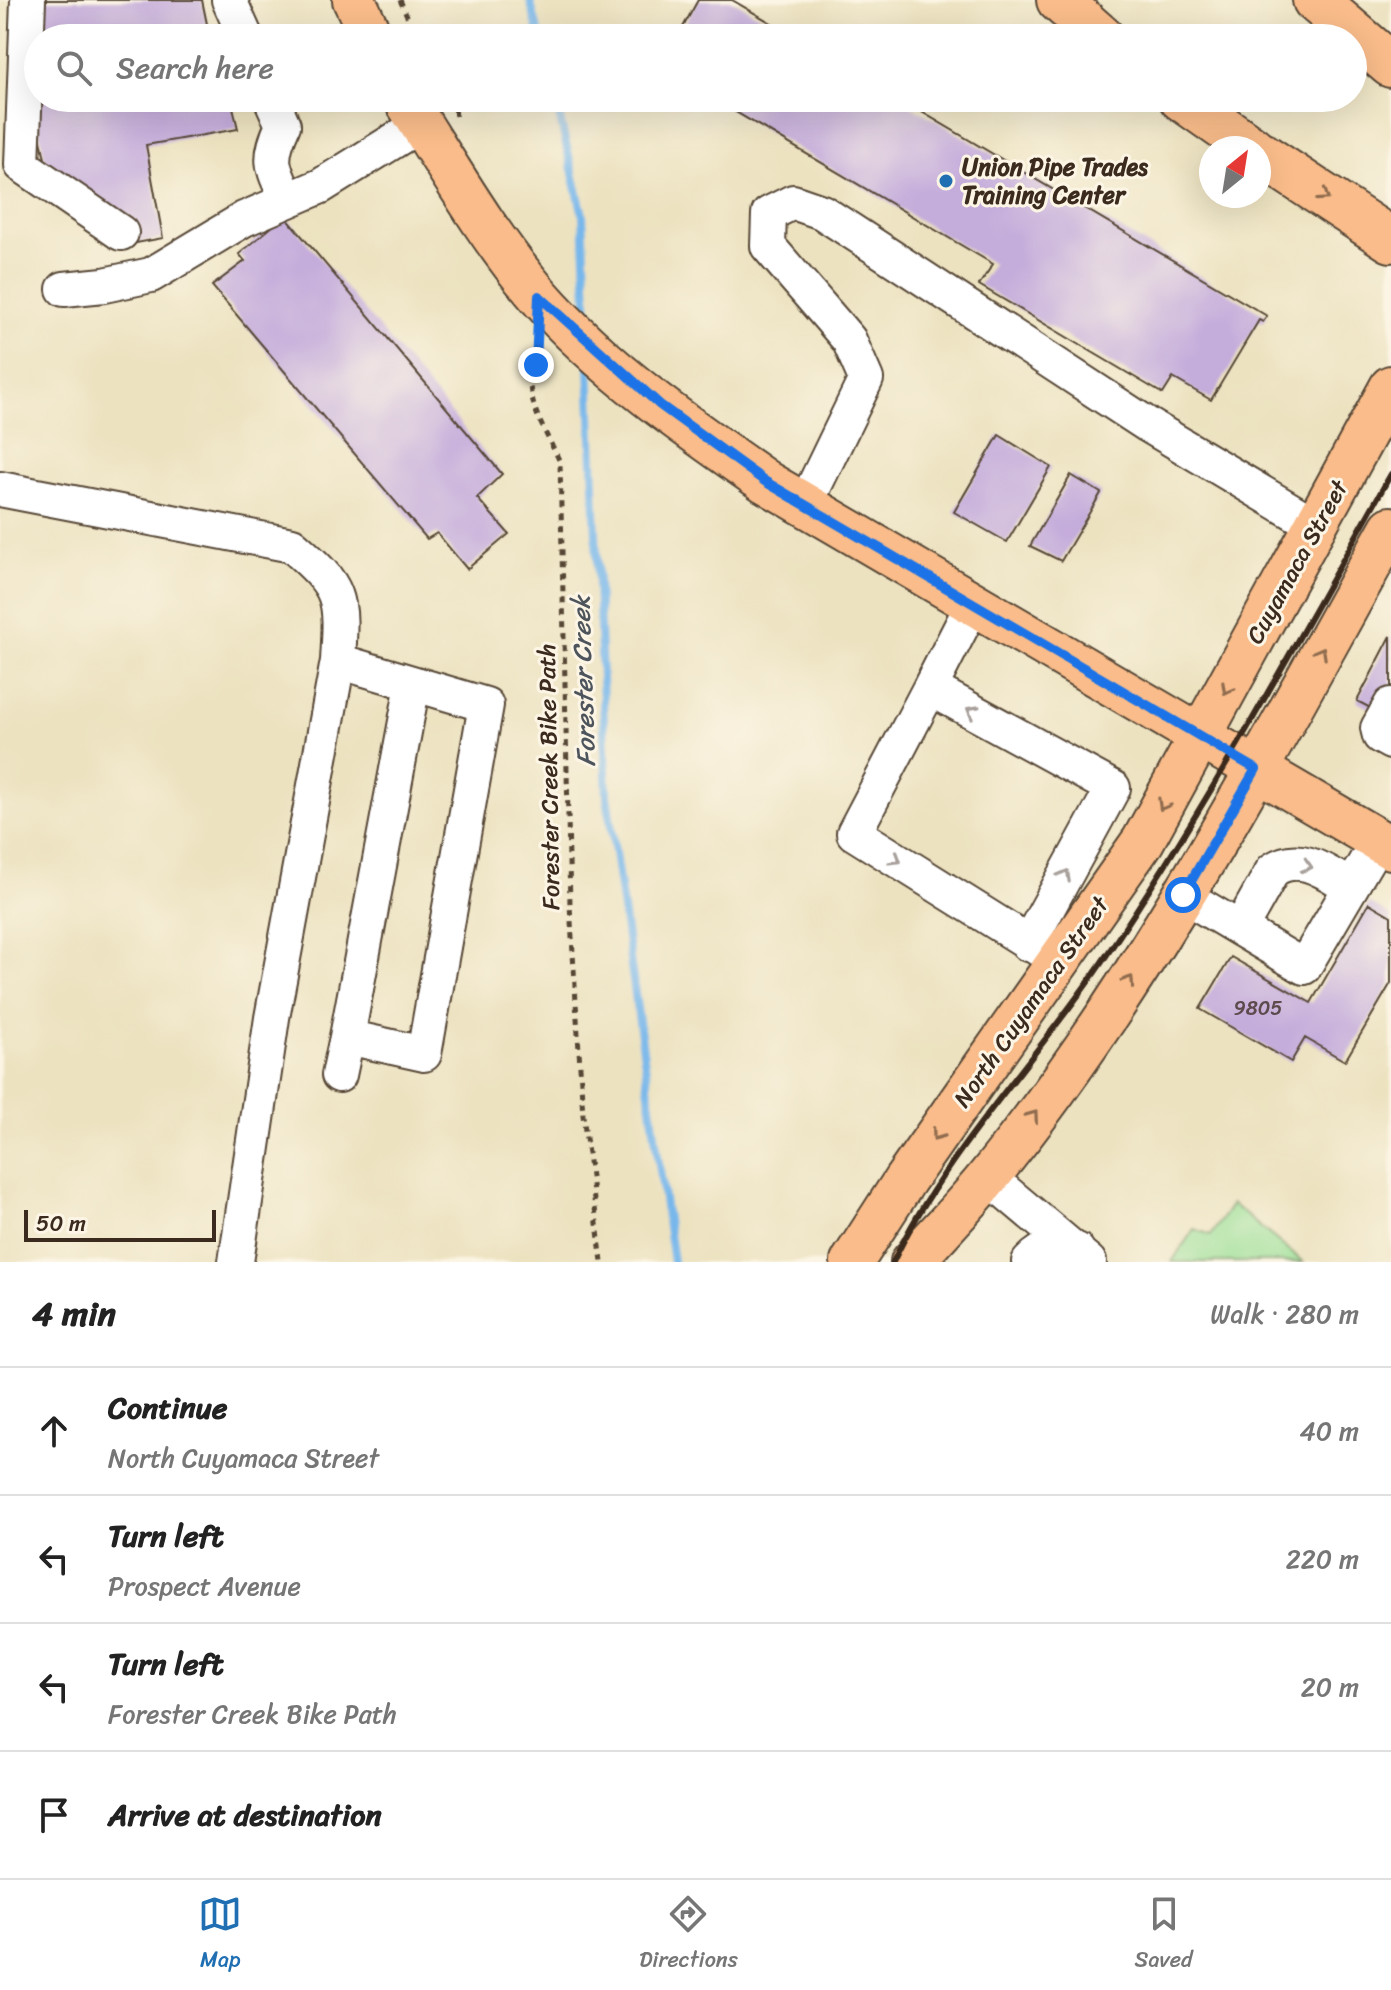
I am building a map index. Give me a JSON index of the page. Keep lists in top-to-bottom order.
{
  "streets": {
    "main road": ["Cuyamaca Street", "North Cuyamaca Street"],
    "path": ["Forester Creek Bike Path"]
  },
  "crossings": [
    ["Cuyamaca Street", "North Cuyamaca Street"]
  ],
  "water": ["Forester Creek"],
  "places": ["Union Pipe Trades Training Center"],
  "house_numbers": ["9805"],
  "scale_bar": "50 m",
  "north": "top right",
  "page": {
    "search": "Search here",
    "scale": "50 m",
    "heading": ["4 min", "Walk · 280 m"],
    "list": [
      ["Continue", "North Cuyamaca Street", "40 m"],
      ["Turn left", "Prospect Avenue", "220 m"],
      ["Turn left", "Forester Creek Bike Path", "20 m"],
      "Arrive at destination"
    ],
    "nav": ["Map", "Directions", "Saved"]
  }
}
